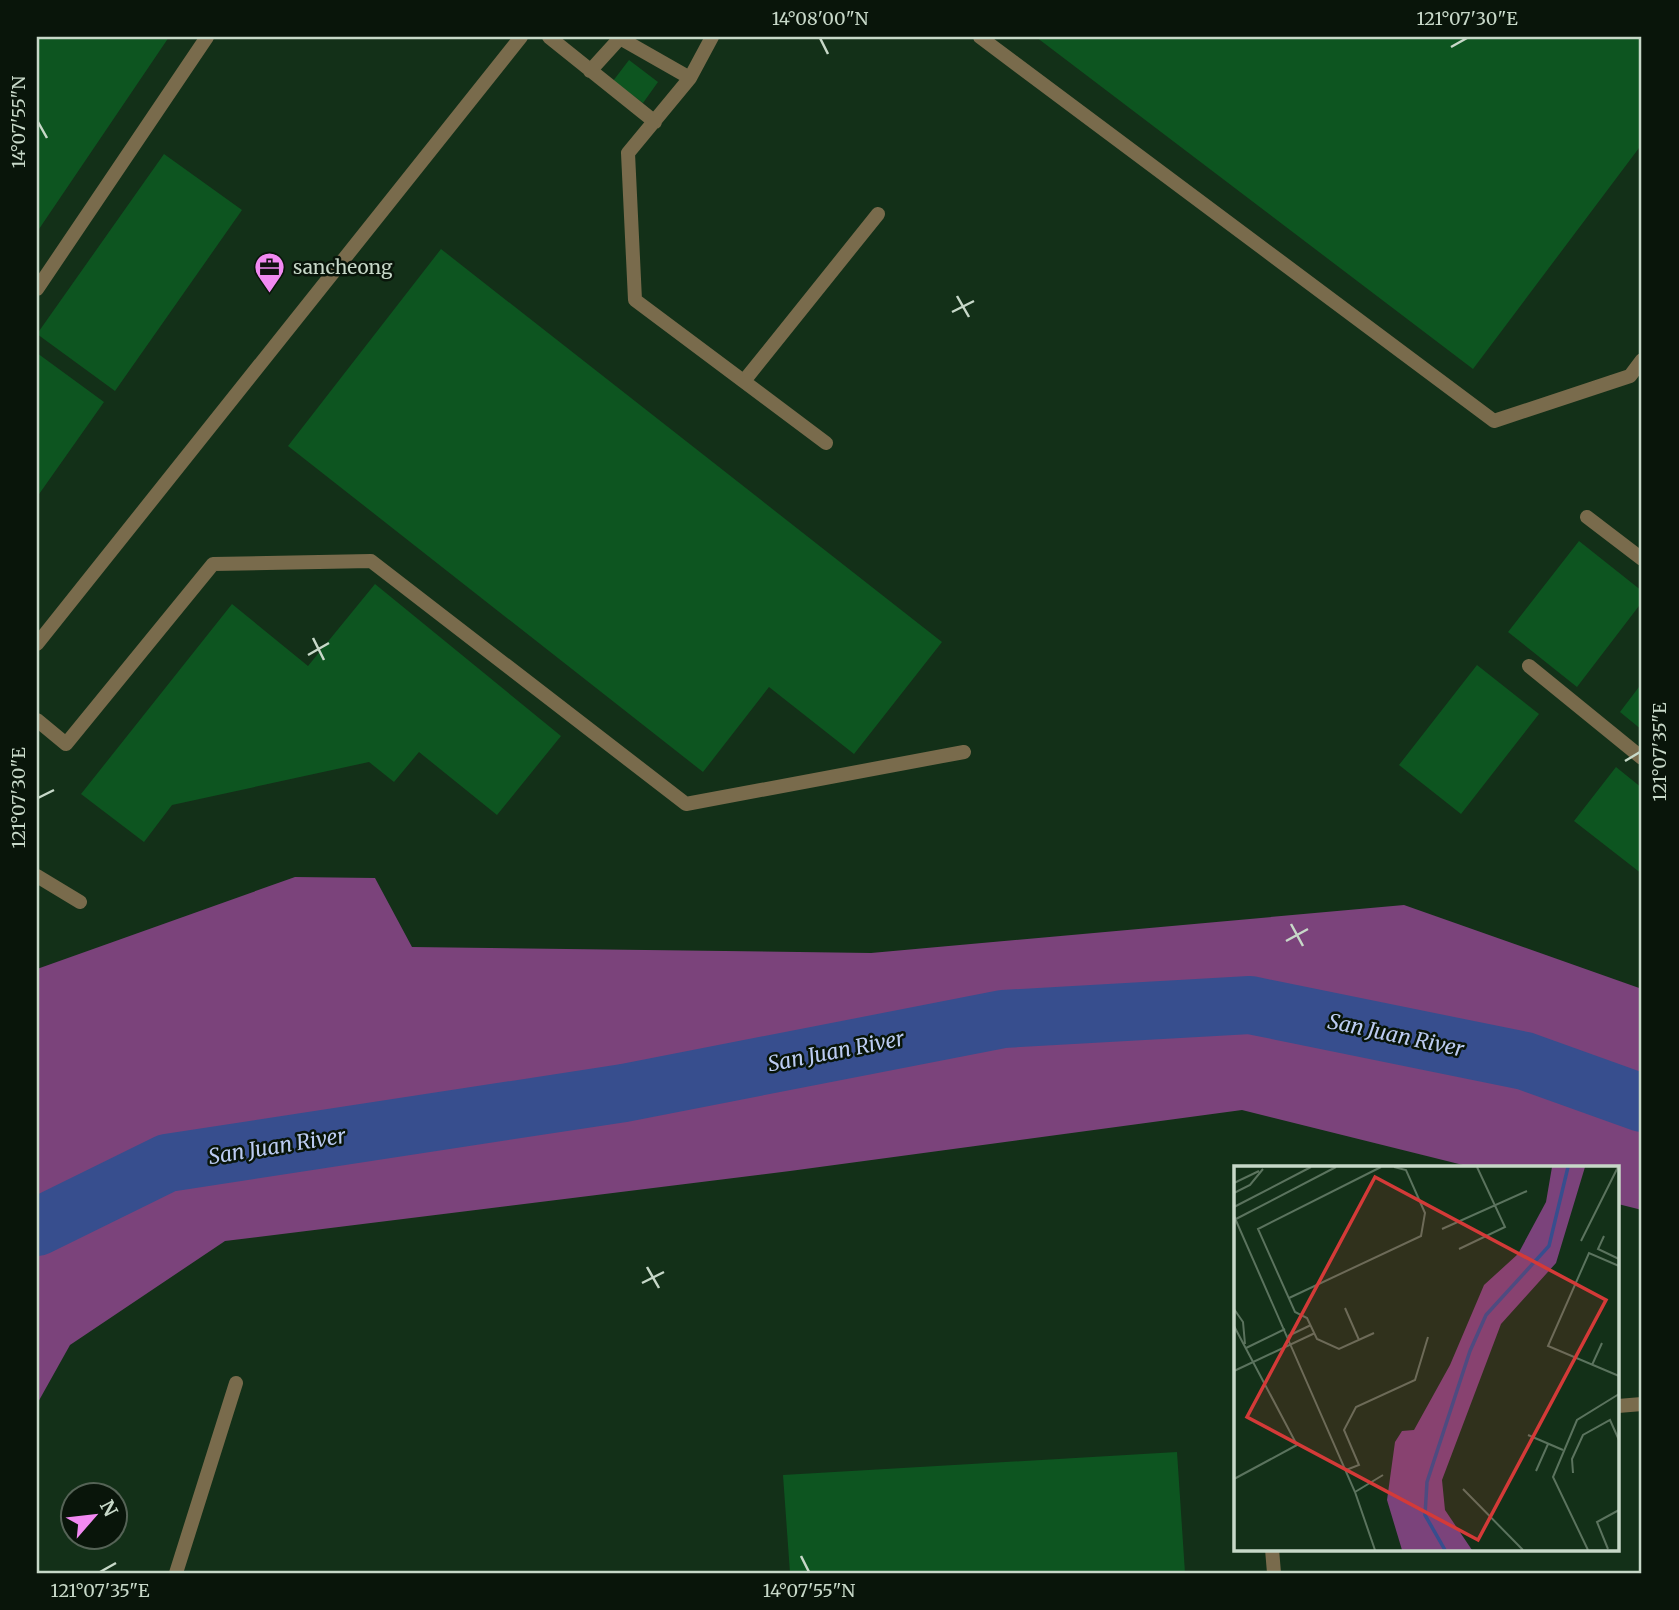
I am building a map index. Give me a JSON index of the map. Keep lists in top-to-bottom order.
{
  "water": ["San Juan River"],
  "places": {
    "office": ["sancheong"]
  },
  "north": "top right",
  "coordinates": [
    "14°08'00\"N",
    "121°07'30\"E",
    "14°07'55\"N",
    "121°07'35\"E"
  ]
}
